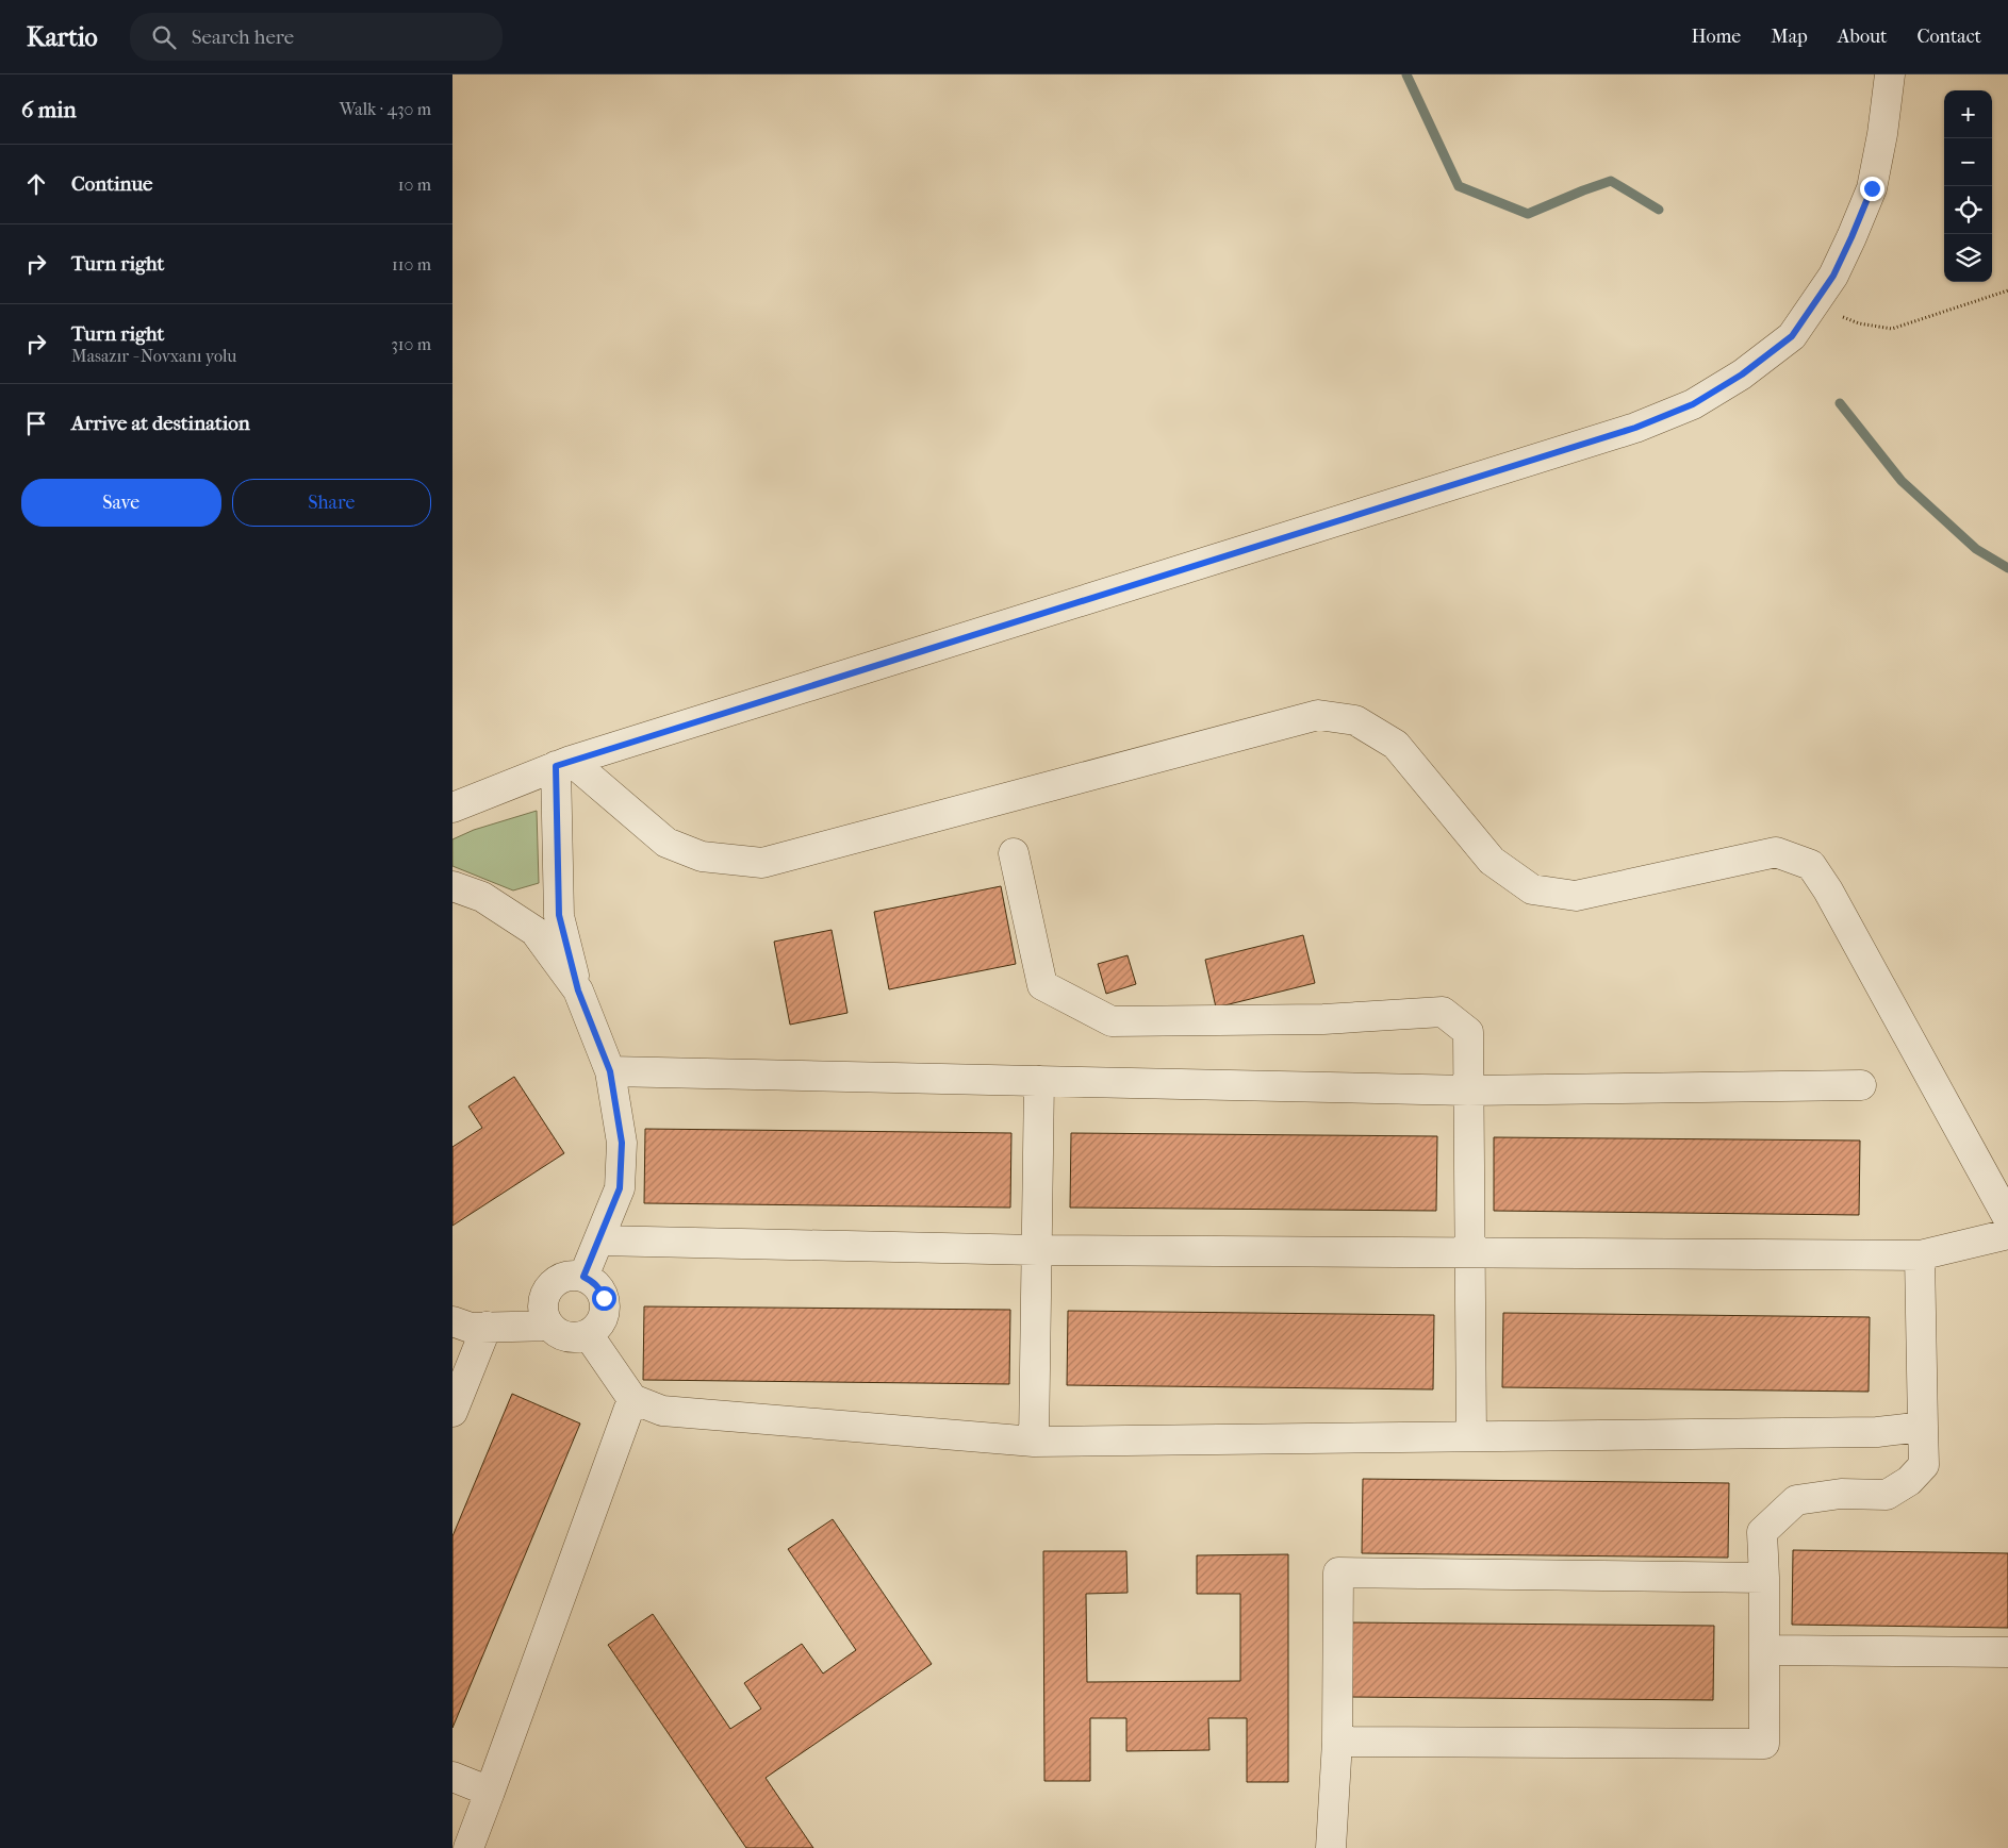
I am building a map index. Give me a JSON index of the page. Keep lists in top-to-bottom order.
{
  "page": {
    "header": "Kartio",
    "search": "Search here",
    "nav": [
      "Home",
      "Map",
      "About",
      "Contact"
    ],
    "heading": ["6 min", "Walk · 430 m"],
    "map_buttons": ["+", "−"],
    "list": [
      ["Continue", "10 m"],
      ["Turn right", "110 m"],
      ["Turn right", "Masazır - Novxanı yolu", "310 m"],
      "Arrive at destination"
    ],
    "buttons": ["Save", "Share"]
  }
}
